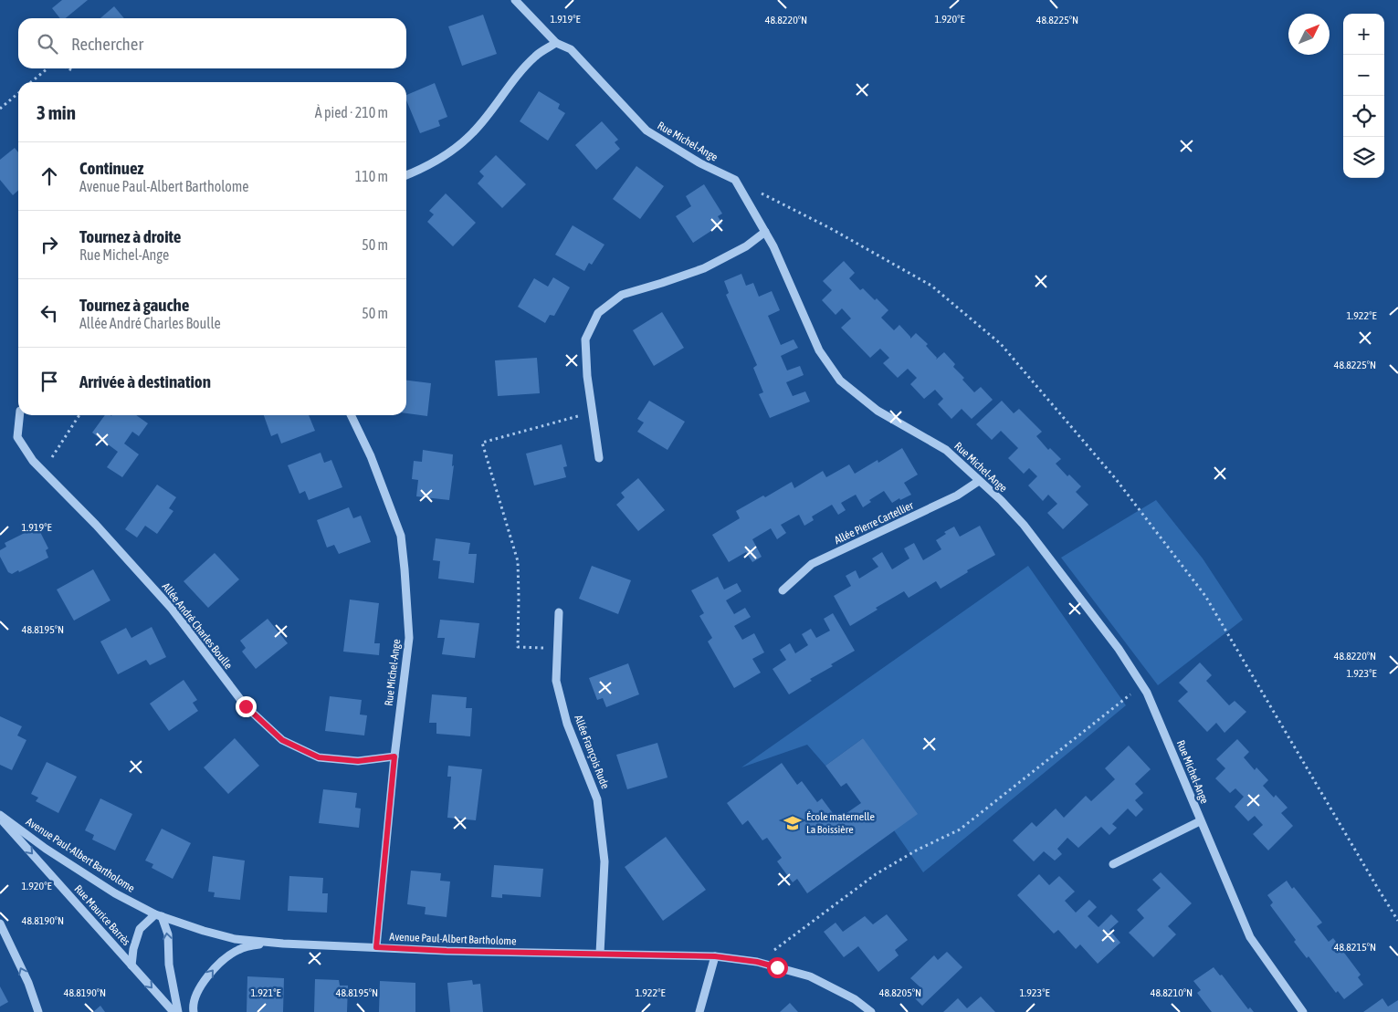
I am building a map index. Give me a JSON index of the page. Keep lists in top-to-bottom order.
{
  "streets": {
    "street": [
      "Rue Michel-Ange",
      "Allée Pierre Cartellier",
      "Allée André Charles Boulle",
      "Allée François Rude",
      "Avenue Paul-Albert Bartholome",
      "Rue Maurice Barrès"
    ]
  },
  "crossings": [
    ["Rue Michel-Ange", "Allée Pierre Cartellier"],
    ["Rue Michel-Ange", "Allée André Charles Boulle"],
    ["Rue Michel-Ange", "Avenue Paul-Albert Bartholome"],
    ["Allée François Rude", "Avenue Paul-Albert Bartholome"],
    ["Avenue Paul-Albert Bartholome", "Rue Maurice Barrès"]
  ],
  "one_way": ["Rue Maurice Barrès"],
  "places": {
    "school or university": ["École maternelle La Boissière"]
  },
  "north": "top right",
  "page": {
    "map_buttons": ["+", "−"],
    "search": "Rechercher",
    "heading": ["3 min", "À pied · 210 m"],
    "list": [
      ["Continuez", "Avenue Paul-Albert Bartholome", "110 m"],
      ["Tournez à droite", "Rue Michel-Ange", "50 m"],
      ["Tournez à gauche", "Allée André Charles Boulle", "50 m"],
      "Arrivée à destination"
    ]
  },
  "coordinates": [
    "1.919°E",
    "1.920°E",
    "48.8220°N",
    "48.8225°N",
    "1.922°E",
    "48.8195°N",
    "1.923°E",
    "48.8190°N",
    "48.8215°N",
    "48.8205°N",
    "48.8210°N",
    "1.921°E"
  ]
}
